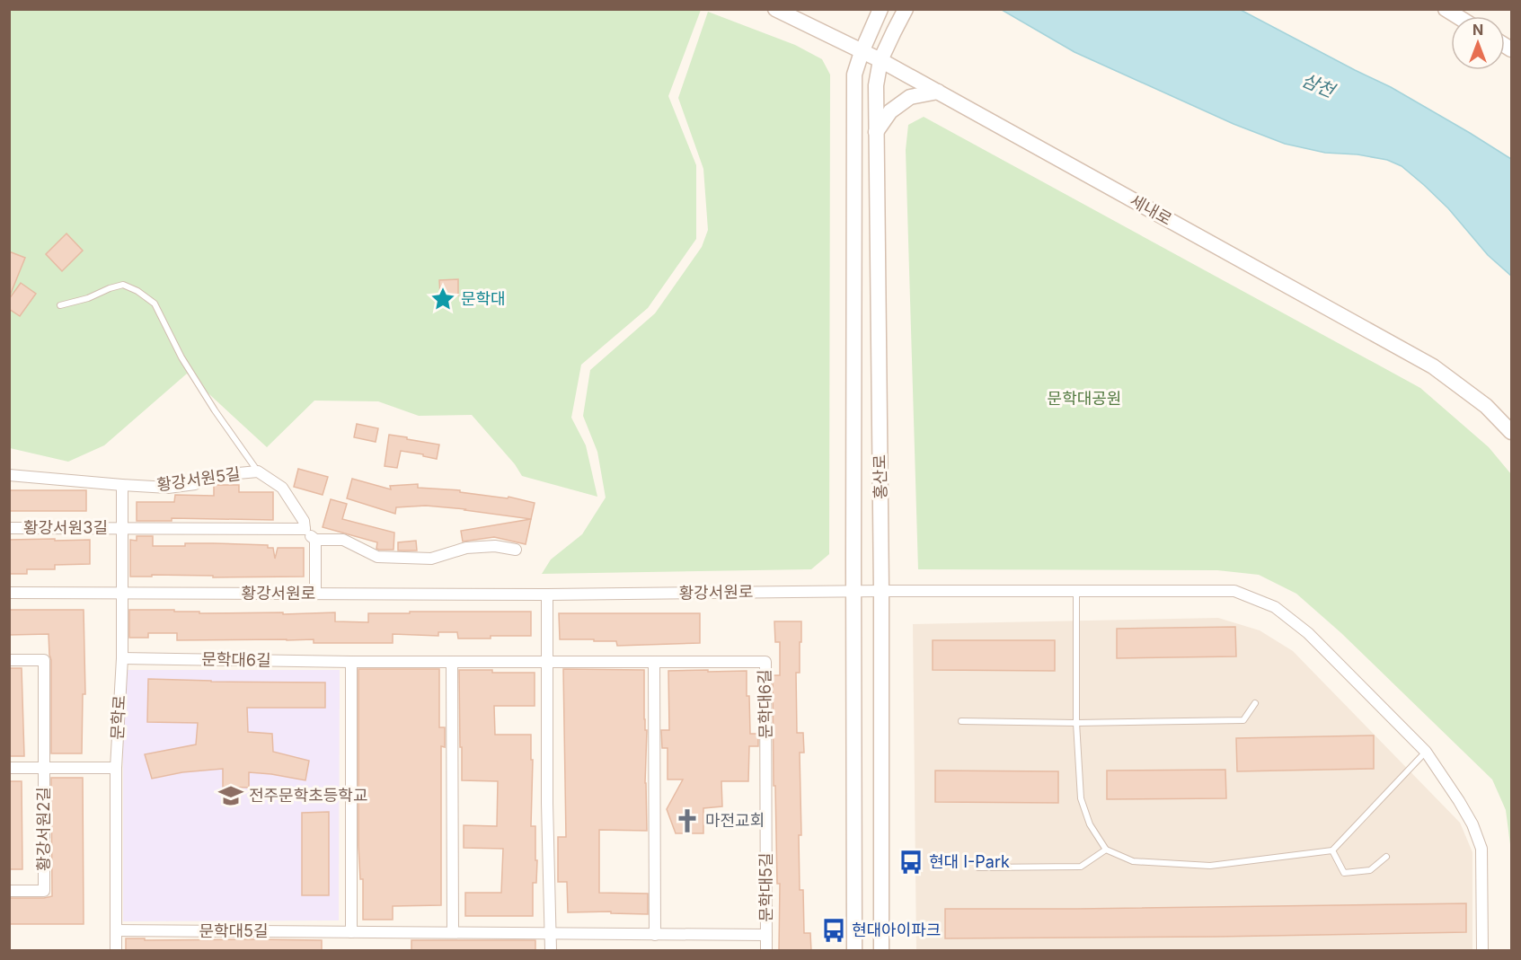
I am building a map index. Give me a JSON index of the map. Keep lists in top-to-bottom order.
{
  "streets": {
    "street": [
      "세내로",
      "홍산로",
      "황강서원5길",
      "황강서원3길",
      "황강서원로",
      "문학대6길",
      "문학로",
      "황강서원2길",
      "문학대5길"
    ]
  },
  "crossings": [
    ["세내로", "홍산로"],
    ["홍산로", "황강서원로"],
    ["황강서원5길", "문학로"],
    ["황강서원3길", "문학로"],
    ["황강서원로", "문학로"],
    ["문학대6길", "문학로"],
    ["문학대6길", "문학대5길"],
    ["문학로", "황강서원2길"],
    ["문학로", "문학대5길"]
  ],
  "water": ["삼천"],
  "parks": ["문학대공원"],
  "places": {
    "place": ["문학대"],
    "school or university": ["전주문학초등학교"],
    "church": ["마전교회"],
    "bus stop": ["현대 I-Park", "현대아이파크"]
  },
  "north": "top"
}
